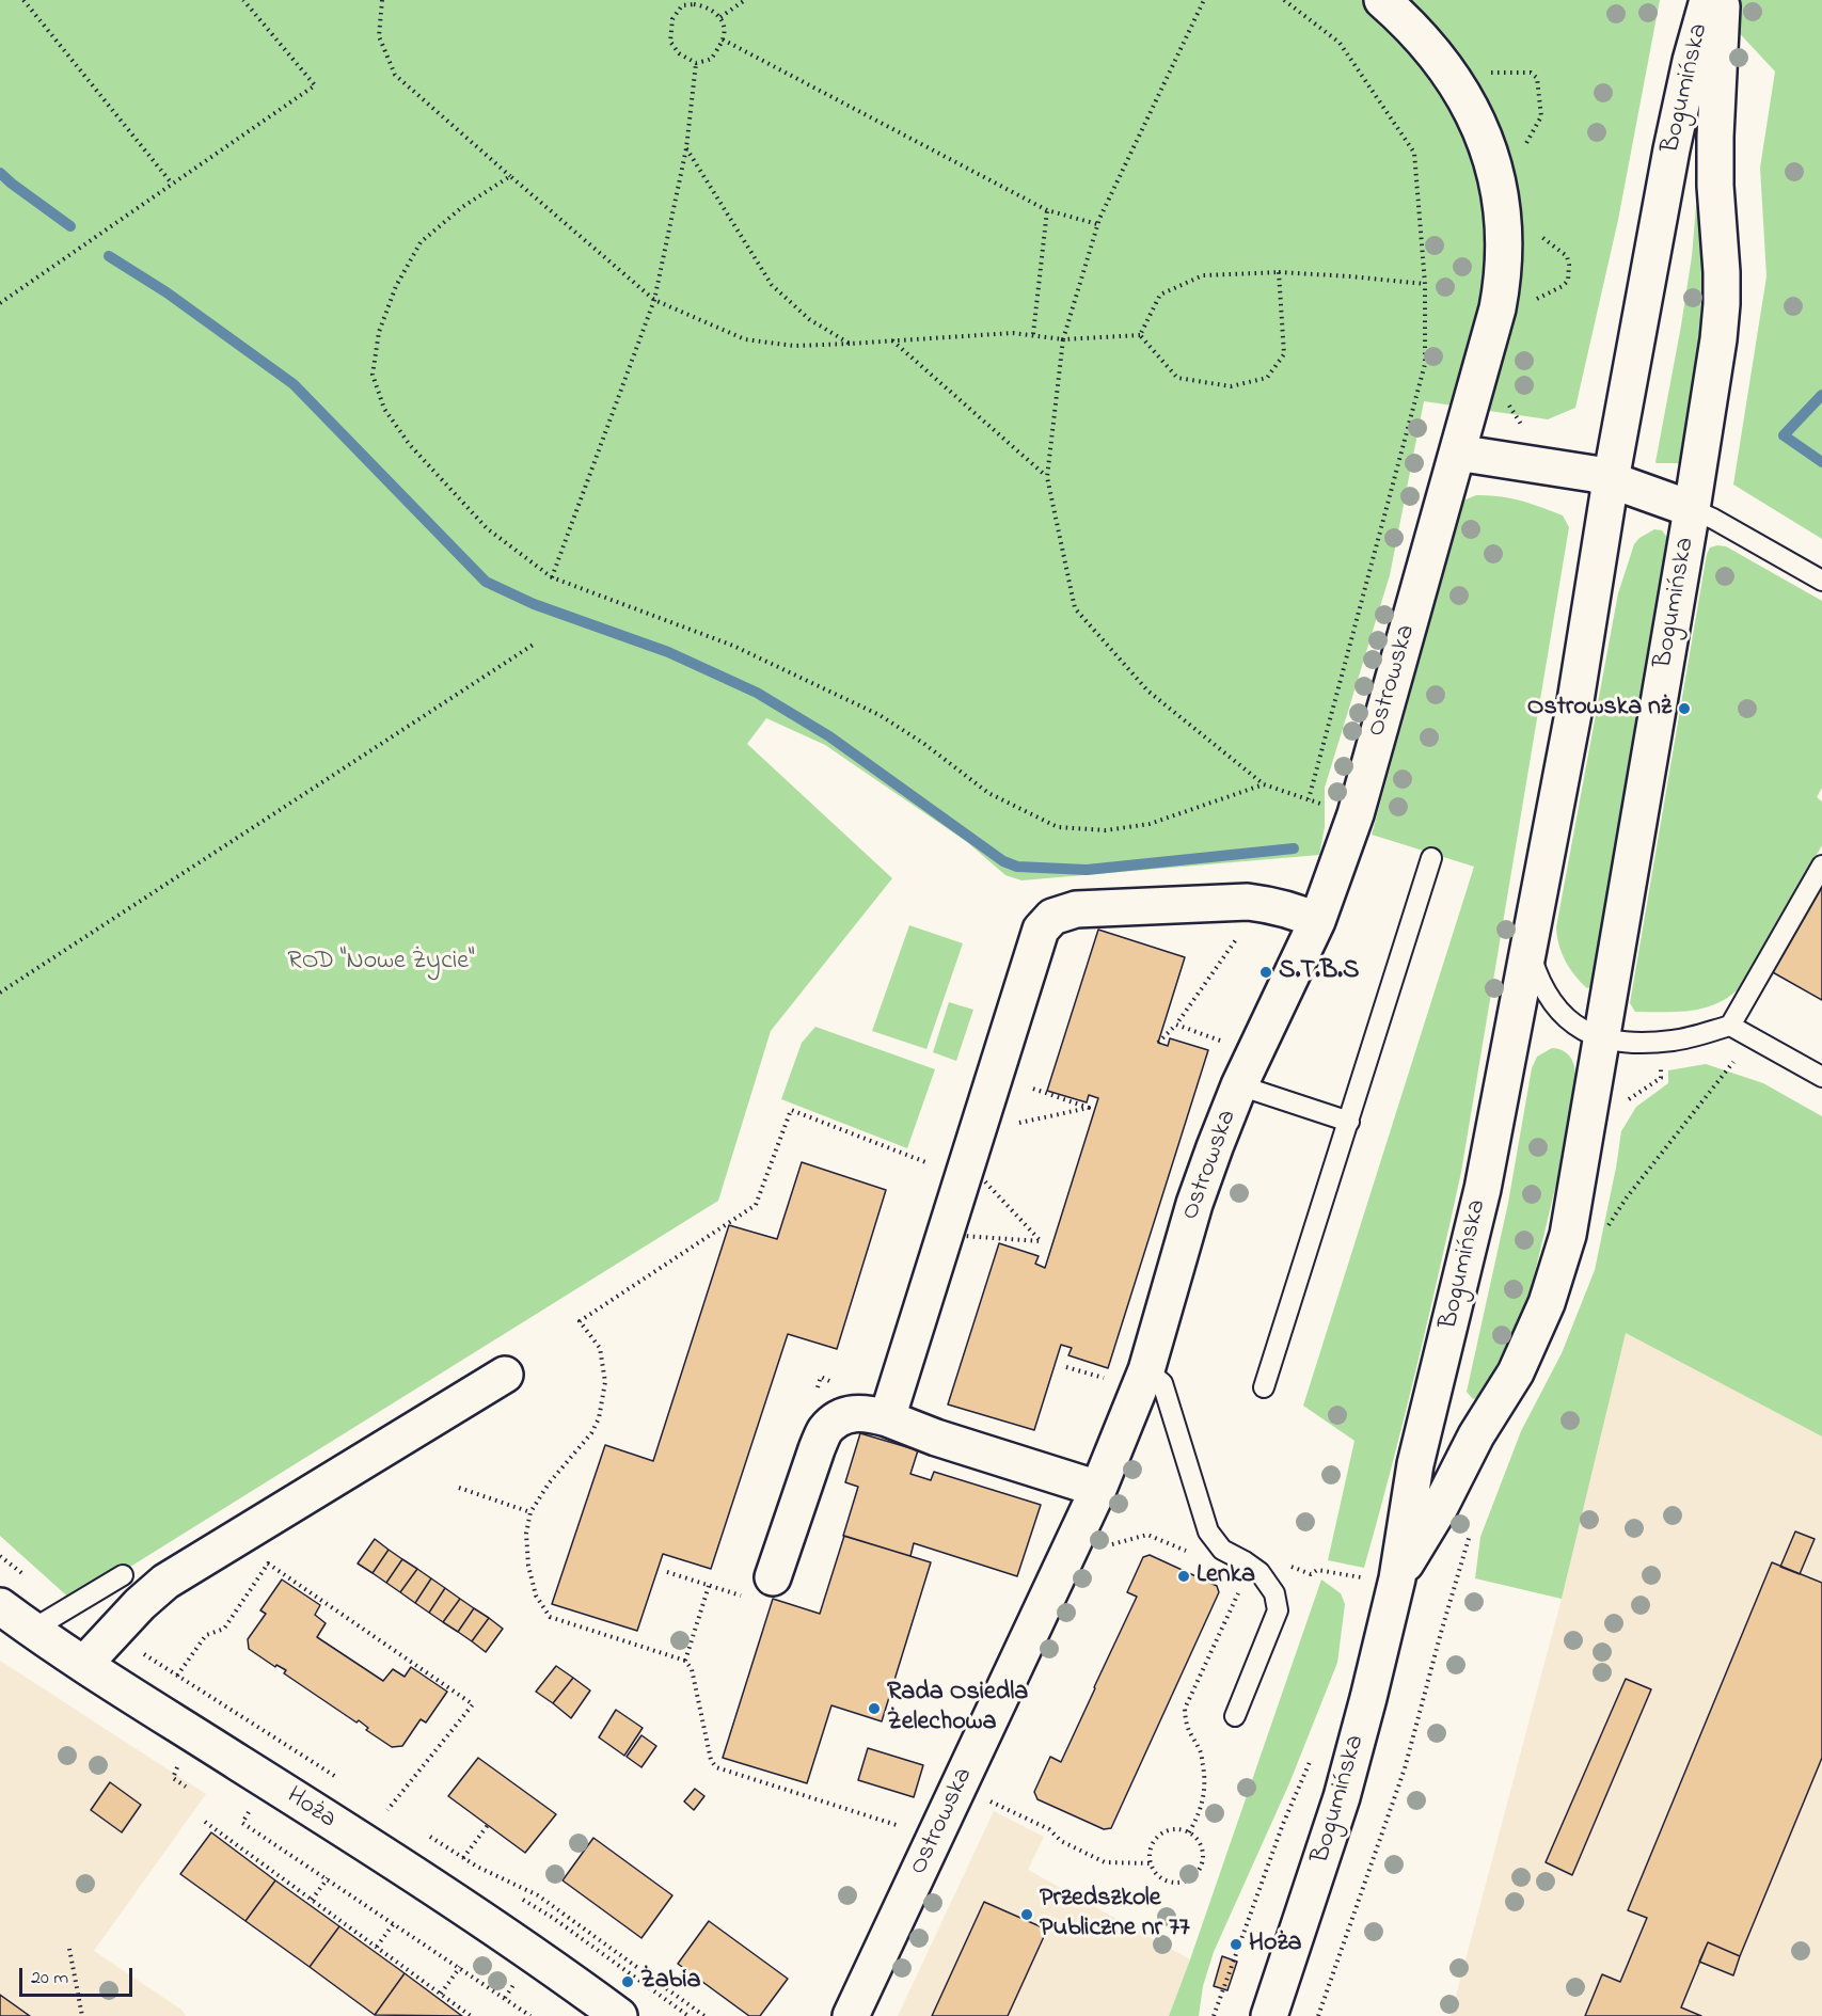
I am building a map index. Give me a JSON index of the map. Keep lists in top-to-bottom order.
{
  "streets": {
    "street": ["Bogumińska", "Ostrowska", "Hoża"]
  },
  "crossings": [
    ["Bogumińska", "Ostrowska"]
  ],
  "parks": ["ROD \"Nowe Życie\""],
  "places": [
    "Ostrowska nż",
    "S.T.B.S",
    "Lenka",
    "Rada Osiedla Żelechowa",
    "Przedszkole Publiczne nr 77",
    "Hoża",
    "Żabia"
  ],
  "scale_bar": "20 m"
}
